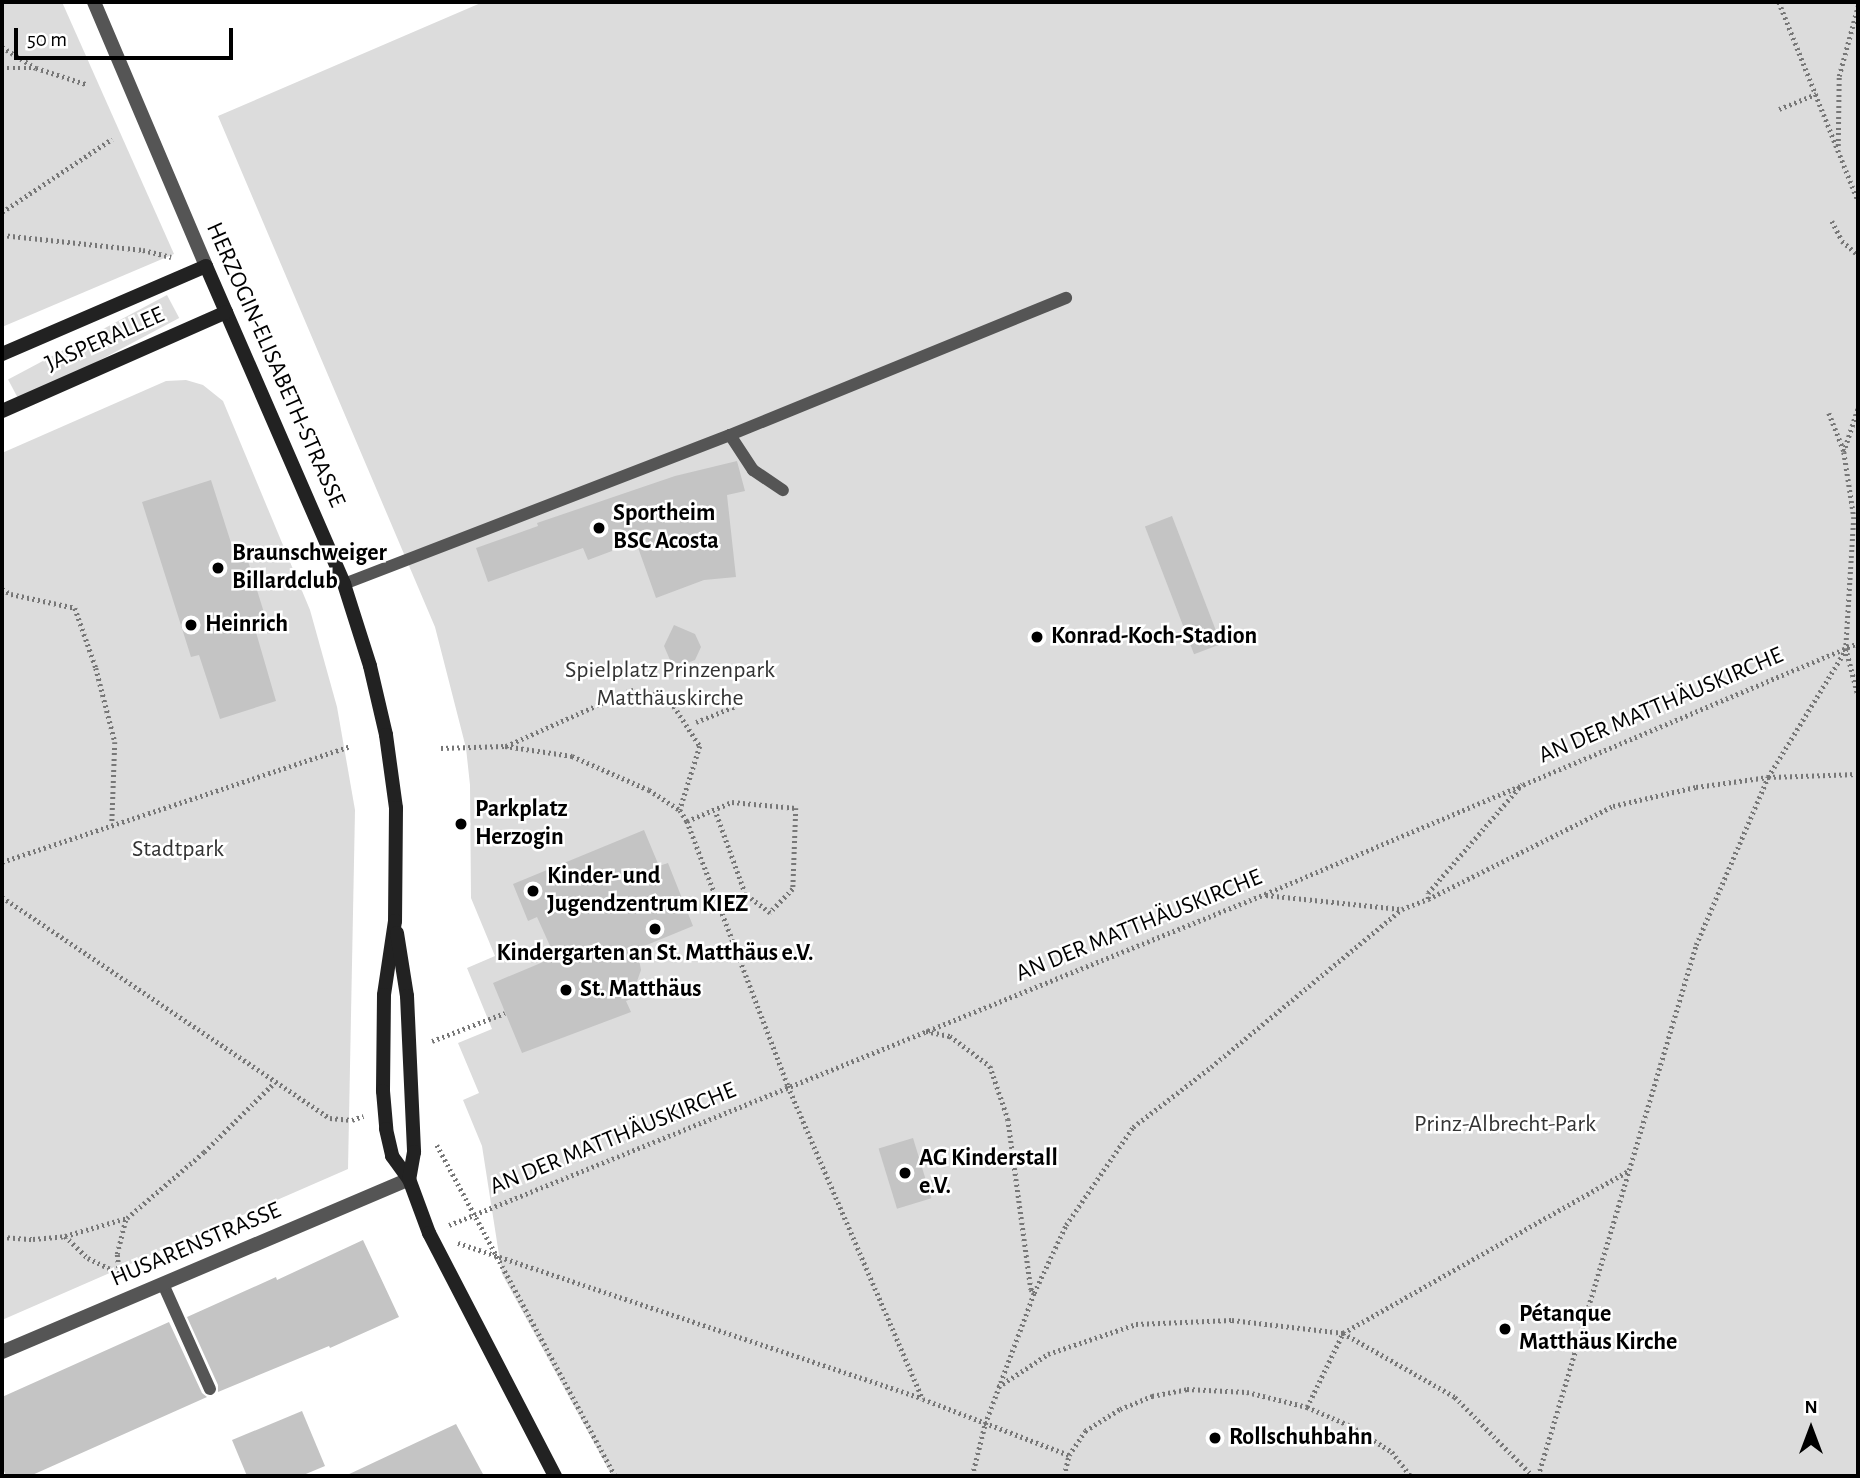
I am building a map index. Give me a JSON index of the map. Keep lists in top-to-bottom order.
{
  "streets": {
    "street": ["JASPERALLEE", "HERZOGIN-ELISABETH-STRASSE", "HUSARENSTRASSE"],
    "path": ["AN DER MATTHÄUSKIRCHE"]
  },
  "crossings": [
    ["JASPERALLEE", "HERZOGIN-ELISABETH-STRASSE"],
    ["HERZOGIN-ELISABETH-STRASSE", "AN DER MATTHÄUSKIRCHE"],
    ["HERZOGIN-ELISABETH-STRASSE", "HUSARENSTRASSE"]
  ],
  "parks": ["Spielplatz Prinzenpark Matthäuskirche", "Stadtpark", "Prinz-Albrecht-Park"],
  "places": [
    "Sportheim BSC Acosta",
    "Braunschweiger Billardclub",
    "Heinrich",
    "Konrad-Koch-Stadion",
    "Parkplatz Herzogin",
    "Kinder- und Jugendzentrum KIEZ",
    "Kindergarten an St. Matthäus e.V.",
    "St. Matthäus",
    "AG Kinderstall e.V.",
    "Pétanque Matthäus Kirche",
    "Rollschuhbahn"
  ],
  "scale_bar": "50 m",
  "north": "top"
}
